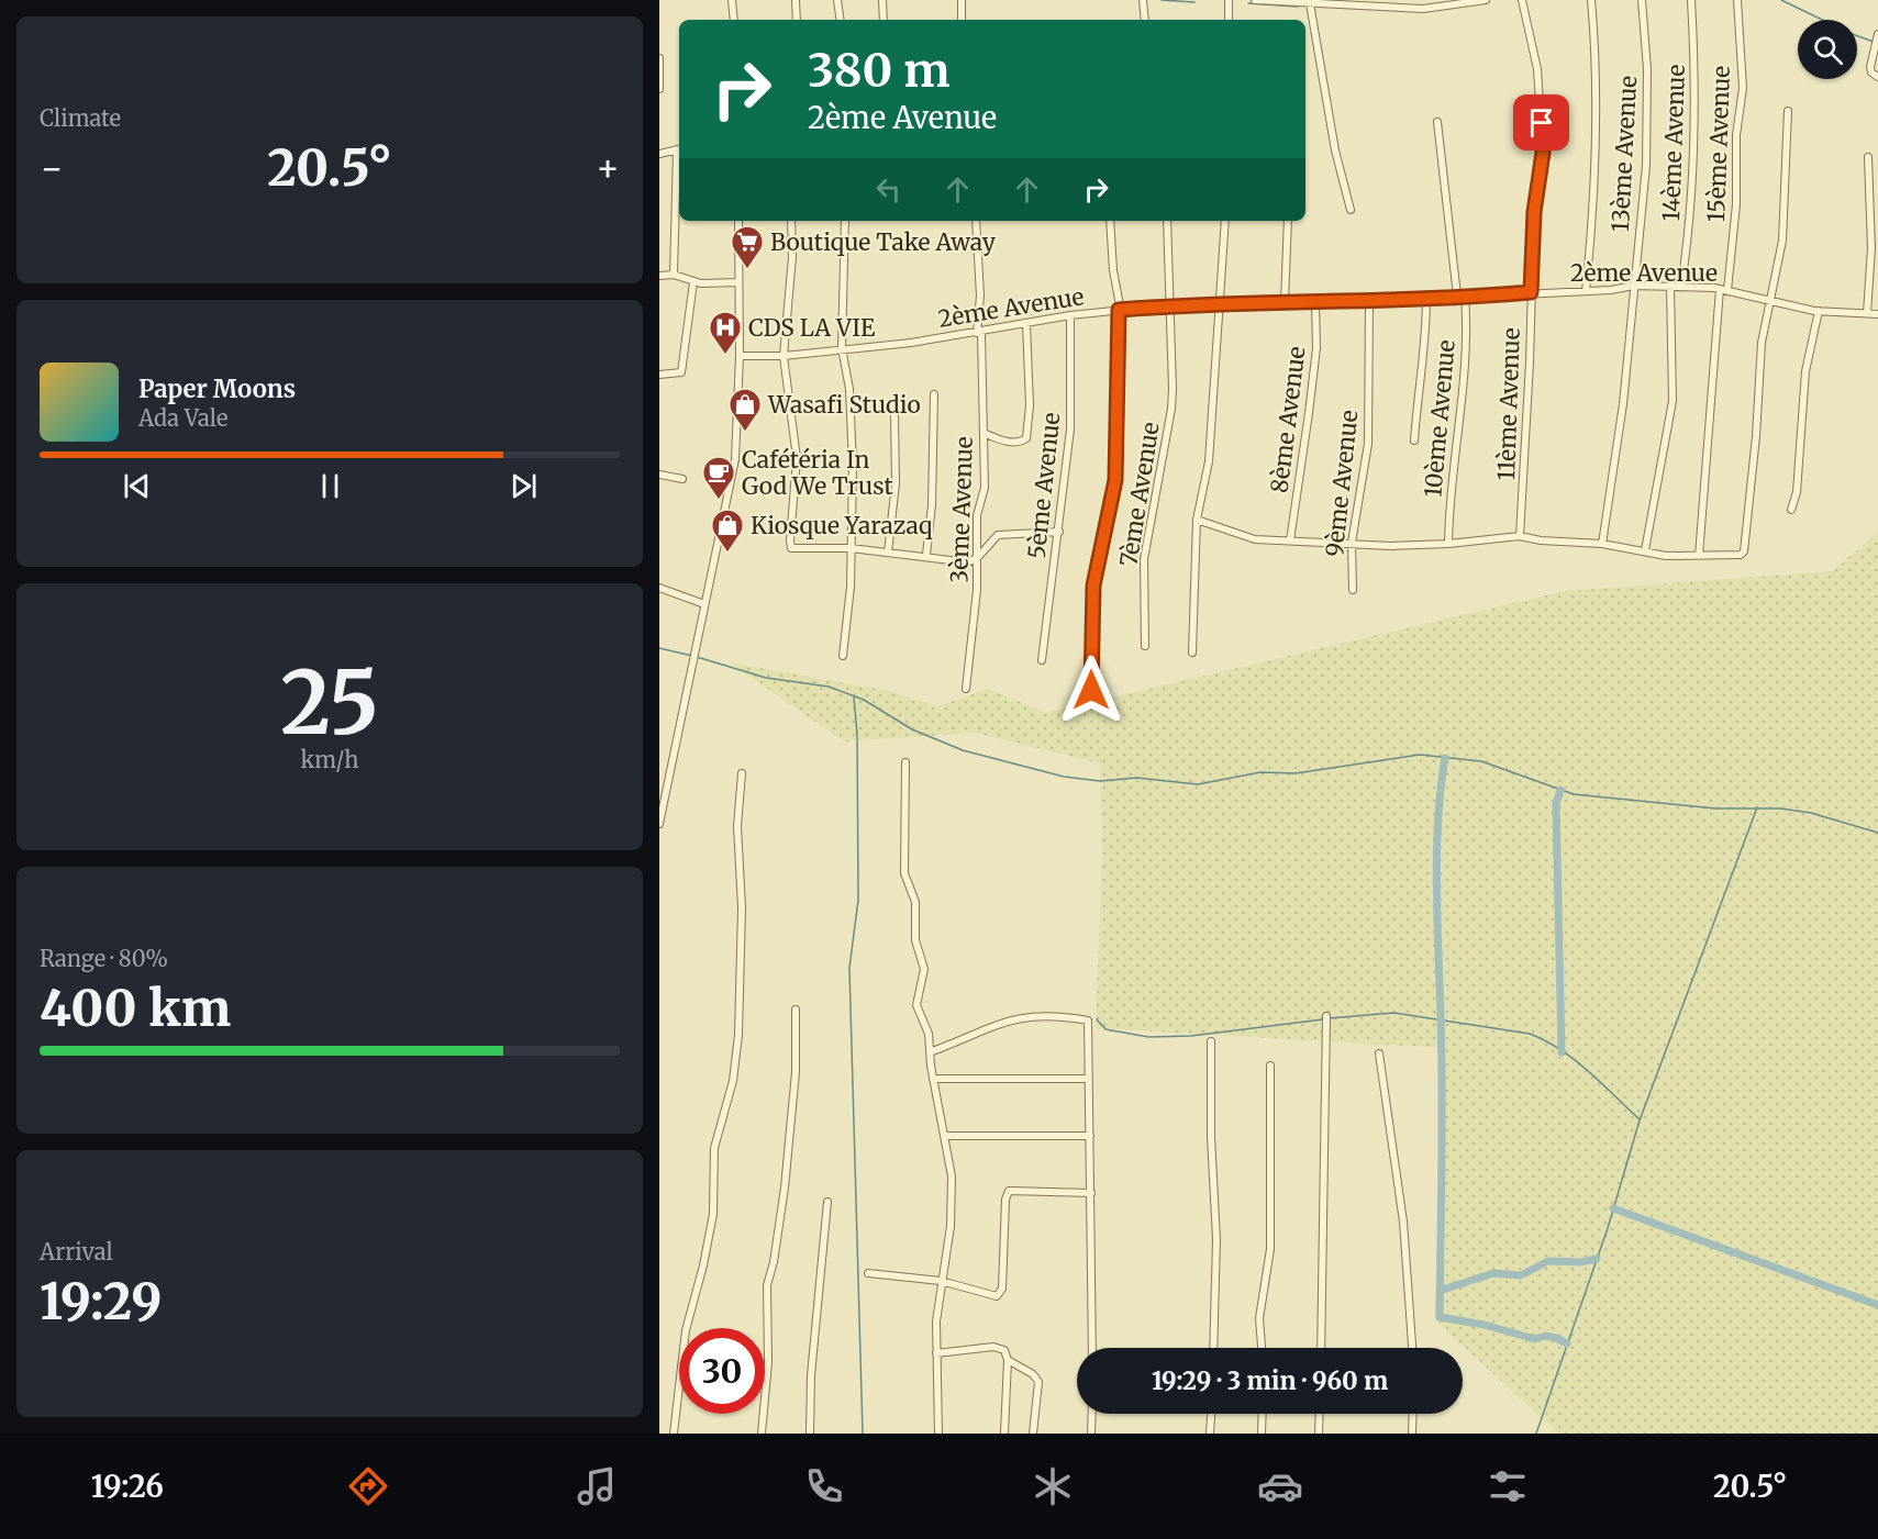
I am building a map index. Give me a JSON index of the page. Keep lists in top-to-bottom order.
{
  "streets": {
    "street": [
      "14ème Avenue",
      "15ème Avenue",
      "13ème Avenue",
      "2ème Avenue",
      "11ème Avenue",
      "10ème Avenue",
      "8ème Avenue",
      "9ème Avenue",
      "5ème Avenue",
      "7ème Avenue",
      "3ème Avenue"
    ]
  },
  "crossings": [
    ["14ème Avenue", "2ème Avenue"],
    ["15ème Avenue", "2ème Avenue"],
    ["13ème Avenue", "2ème Avenue"],
    ["2ème Avenue", "11ème Avenue"],
    ["2ème Avenue", "10ème Avenue"],
    ["2ème Avenue", "8ème Avenue"],
    ["2ème Avenue", "9ème Avenue"],
    ["2ème Avenue", "5ème Avenue"],
    ["2ème Avenue", "7ème Avenue"],
    ["2ème Avenue", "3ème Avenue"]
  ],
  "places": {
    "supermarket": ["Boutique Take Away"],
    "hospital": ["CDS LA VIE"],
    "shop": ["Wasafi Studio", "Kiosque Yarazaq"],
    "cafe": ["Cafétéria In God We Trust"]
  },
  "page": {
    "tile": [
      "Climate",
      ["25", "km/h"],
      ["Range · 80%", "400 km"],
      ["Arrival", "19:29"]
    ],
    "turn": ["380 m", "2ème Avenue"],
    "heat": ["−", "20.5°", "+"],
    "song": ["Paper Moons", "Ada Vale"],
    "limit": "30",
    "trip": "19:29 · 3 min · 960 m",
    "tabs": ["19:26", "20.5°"]
  }
}
